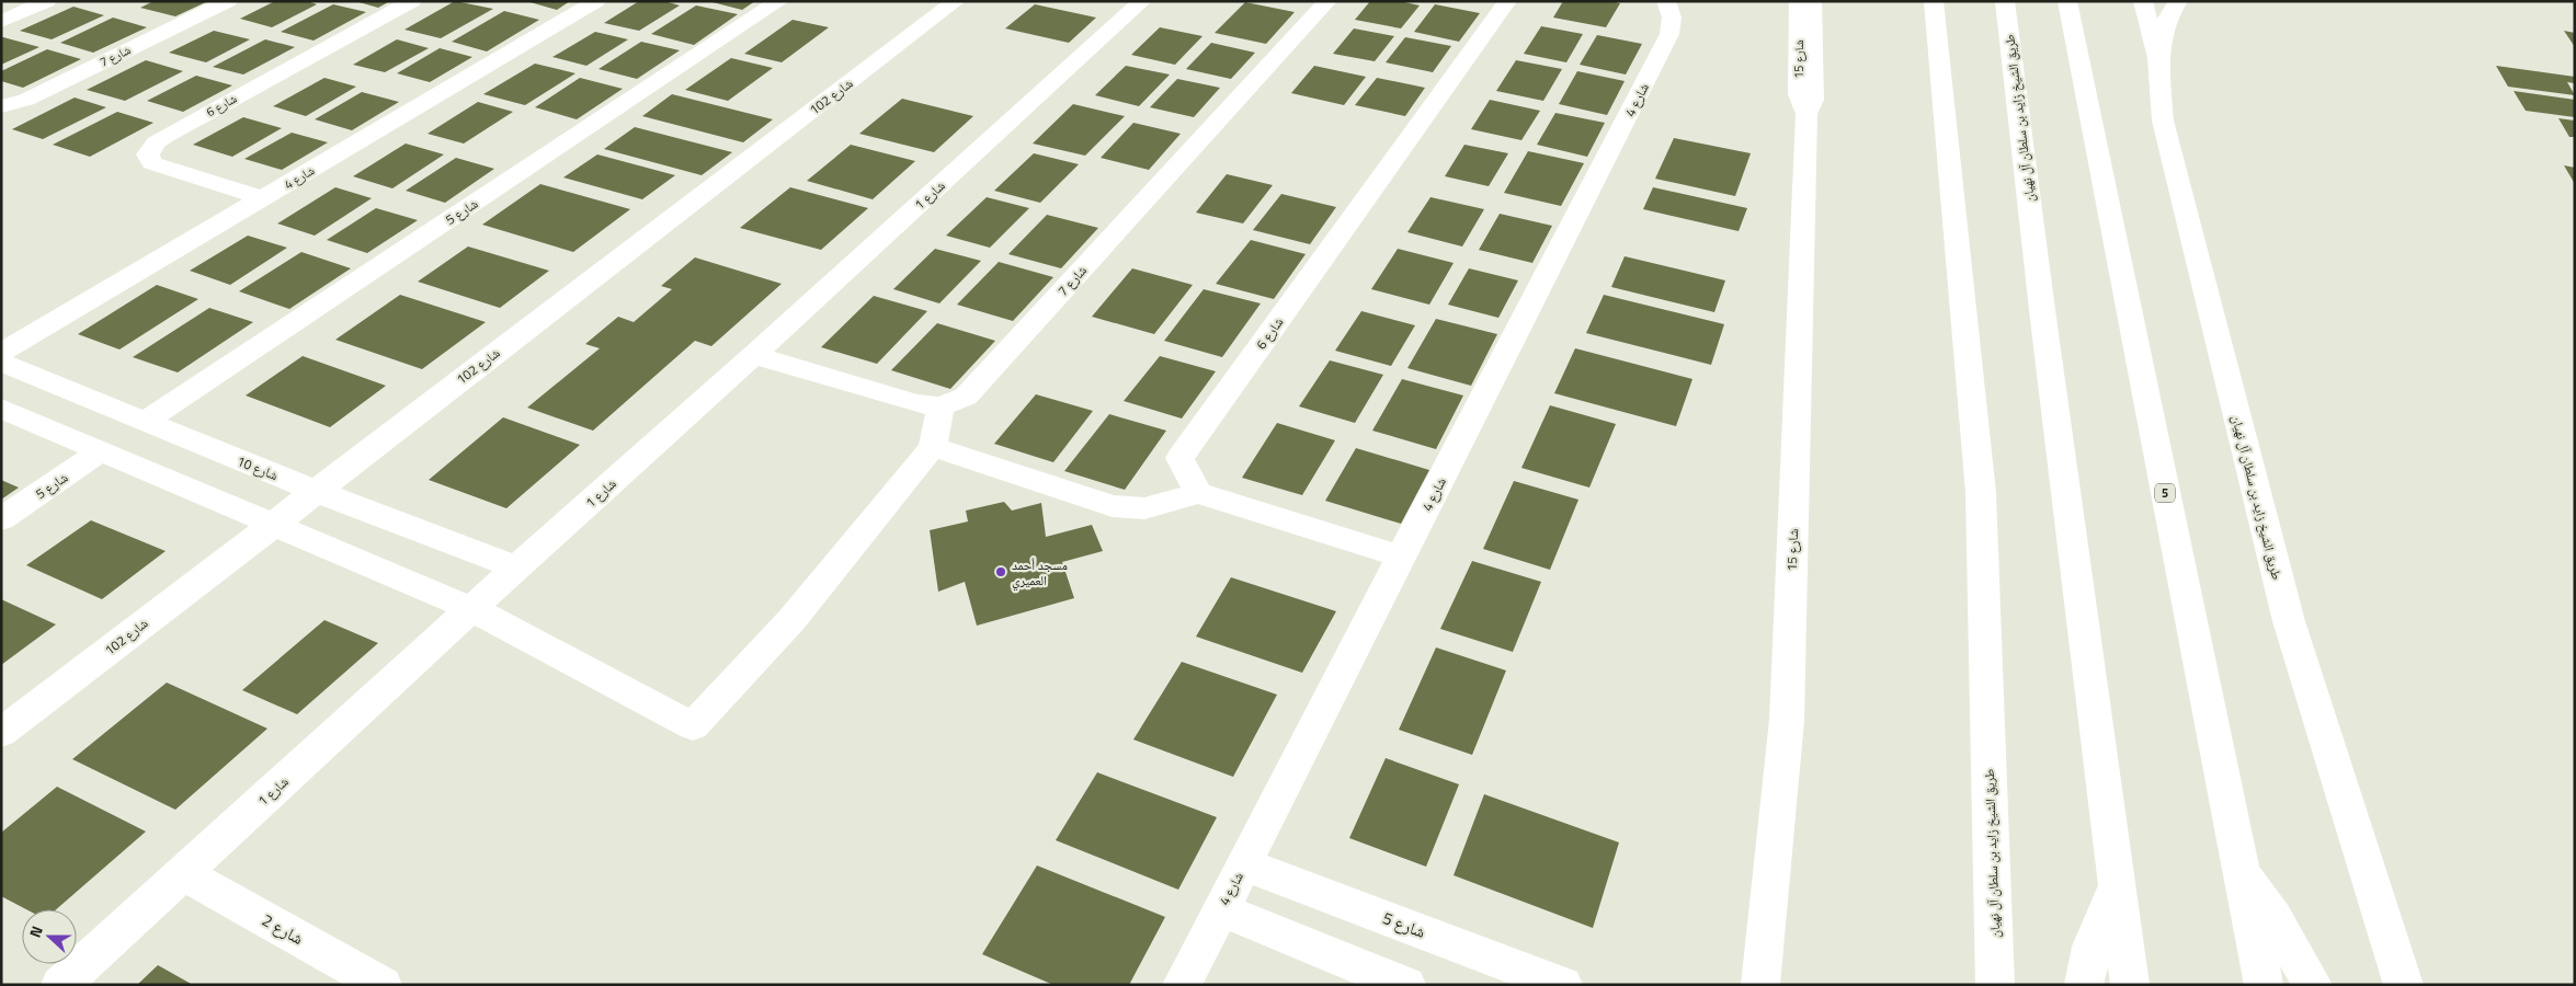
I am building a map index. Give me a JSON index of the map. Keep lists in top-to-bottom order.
{
  "streets": {
    "main road": [
      "شارع 7",
      "شارع 15",
      "شارع 102",
      "شارع 4",
      "شارع 6",
      "طريق الشيخ زايد بن سلطان آل نهيان",
      "شارع 1",
      "شارع 5",
      "شارع 10",
      "5",
      "شارع 2"
    ]
  },
  "crossings": [
    ["شارع 102", "شارع 10"],
    ["شارع 4", "شارع 6"],
    ["شارع 4", "شارع 5"],
    ["شارع 1", "شارع 10"],
    ["شارع 1", "شارع 2"],
    ["شارع 5", "شارع 10"]
  ],
  "places": ["مسجد أحمد العميري"],
  "north": "left"
}
